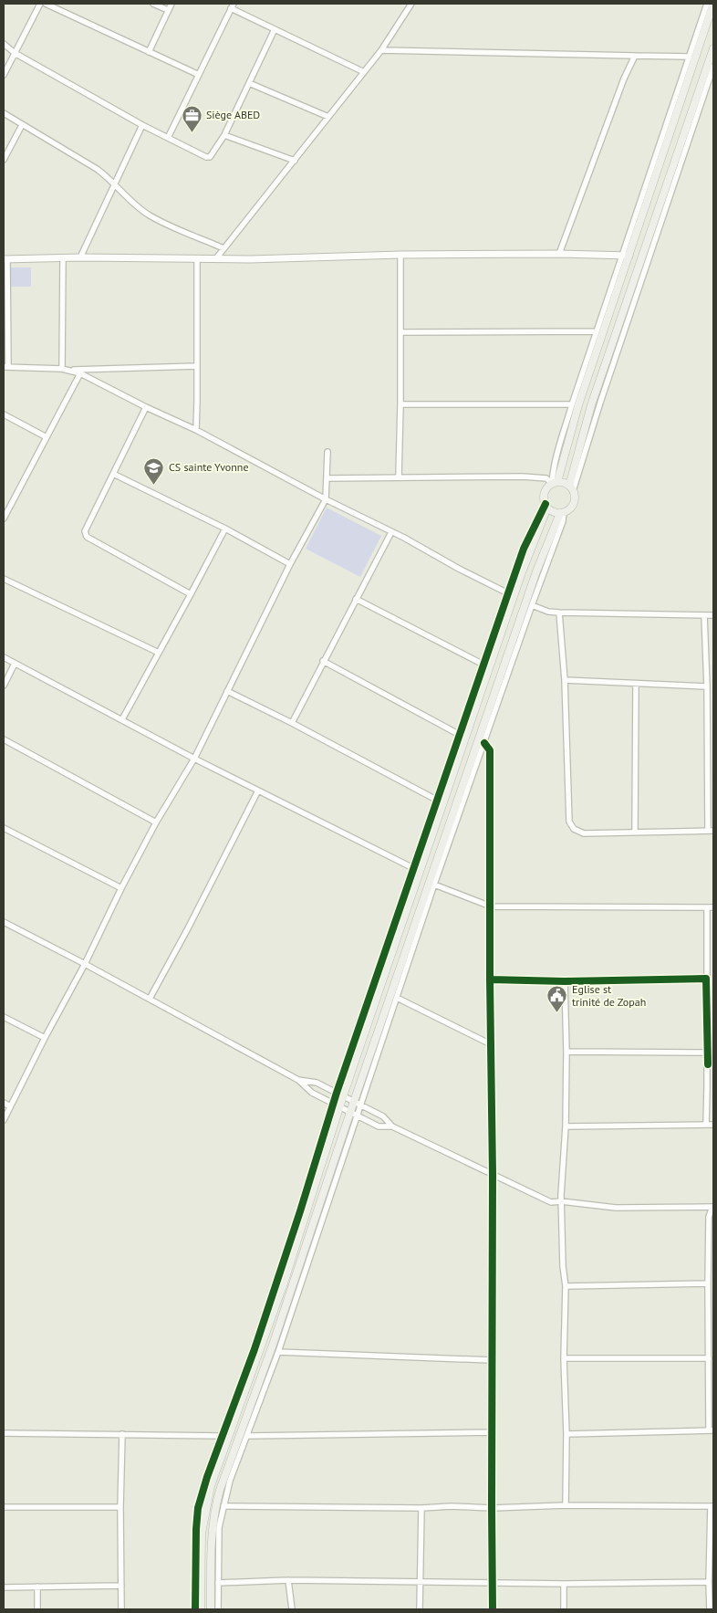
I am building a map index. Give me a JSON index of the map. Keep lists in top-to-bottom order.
{
  "places": {
    "office": ["Siège ABED"],
    "school or university": ["CS sainte Yvonne"],
    "public building": ["Eglise st trinité de Zopah"]
  }
}
